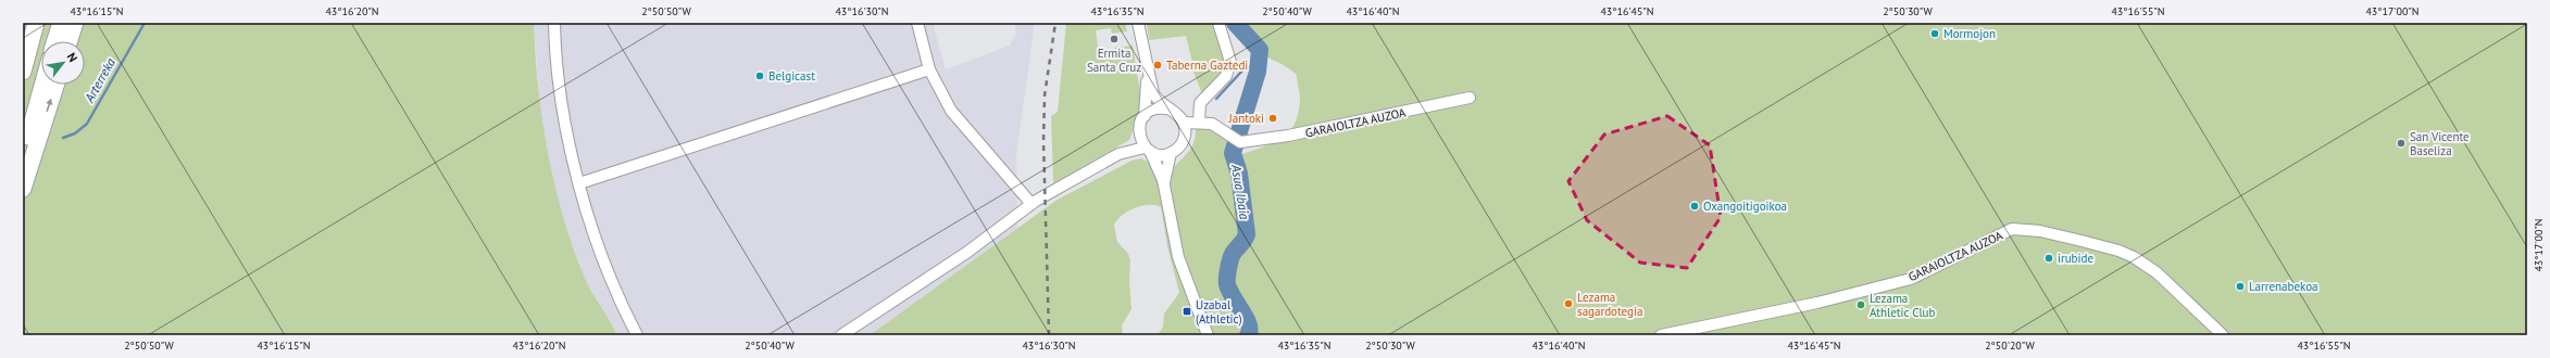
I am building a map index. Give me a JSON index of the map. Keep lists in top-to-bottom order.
{
  "streets": {
    "street": ["GARAIOLTZA AUZOA"]
  },
  "water": ["Arterreka", "Asua Ibaia"],
  "places": {
    "other": [
      "Mormojon",
      "Ermita Santa Cruz",
      "Taberna Gaztedi",
      "Belgicast",
      "Jantoki",
      "San Vicente Baseliza",
      "Oxangoitigoikoa",
      "irubide",
      "Larrenabekoa",
      "Lezama sagardotegia",
      "Lezama Athletic Club"
    ],
    "transit": ["Uzabal (Athletic)"]
  },
  "north": "top right",
  "coordinates": [
    "43°16'15\"N",
    "43°16'20\"N",
    "2°50'50\"W",
    "43°16'30\"N",
    "43°16'35\"N",
    "2°50'40\"W",
    "43°16'40\"N",
    "43°16'45\"N",
    "2°50'30\"W",
    "43°16'55\"N",
    "43°17'00\"N",
    "2°50'20\"W"
  ]
}
